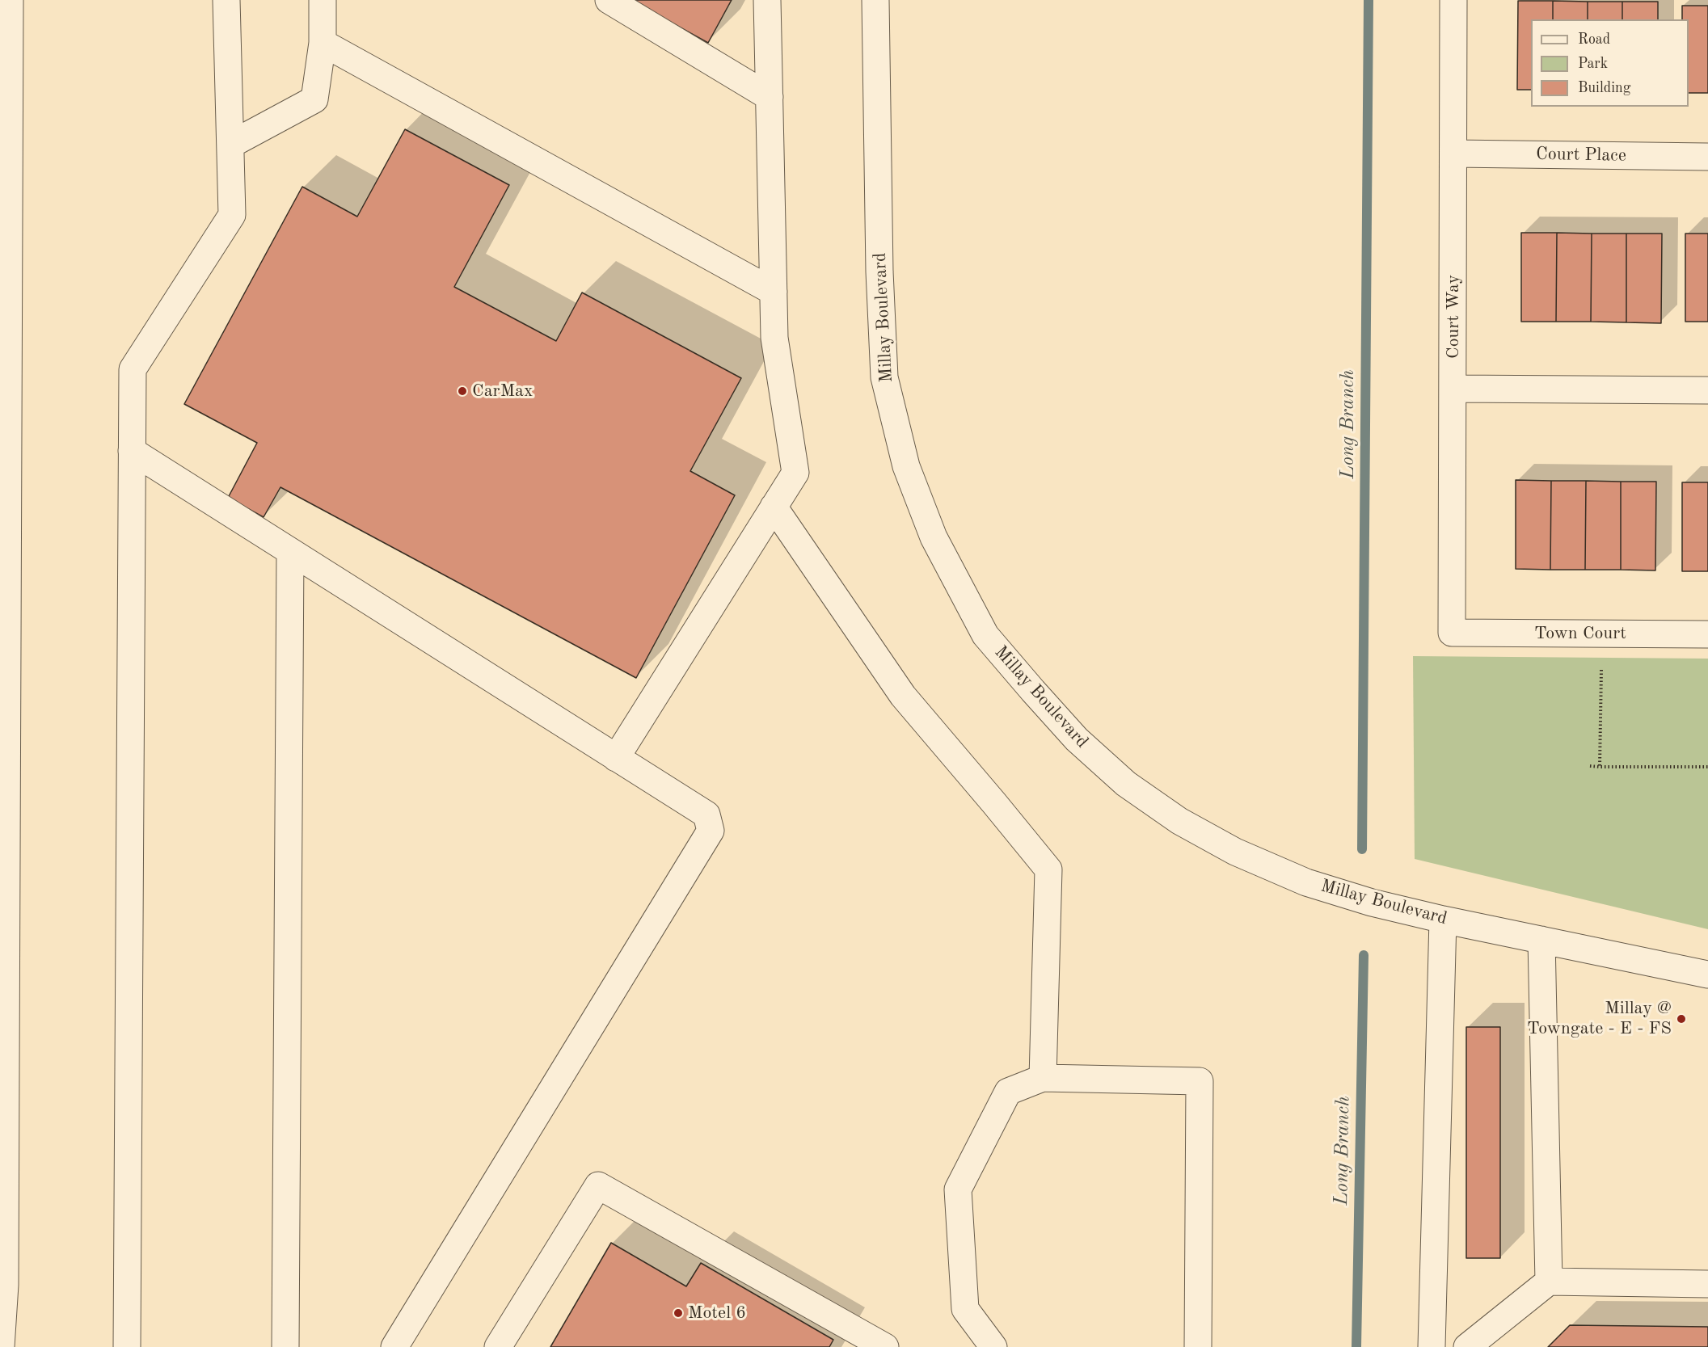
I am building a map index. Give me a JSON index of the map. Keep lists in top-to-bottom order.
{
  "streets": {
    "street": [
      "Court Place",
      "Court Way",
      "Millay Boulevard",
      "Town Court"
    ]
  },
  "crossings": [
    ["Court Place", "Court Way"],
    ["Court Way", "Town Court"]
  ],
  "water": ["Long Branch"],
  "places": ["CarMax", "Millay @ Towngate - E - FS", "Motel 6"],
  "legend": ["Road", "Park", "Building"]
}
